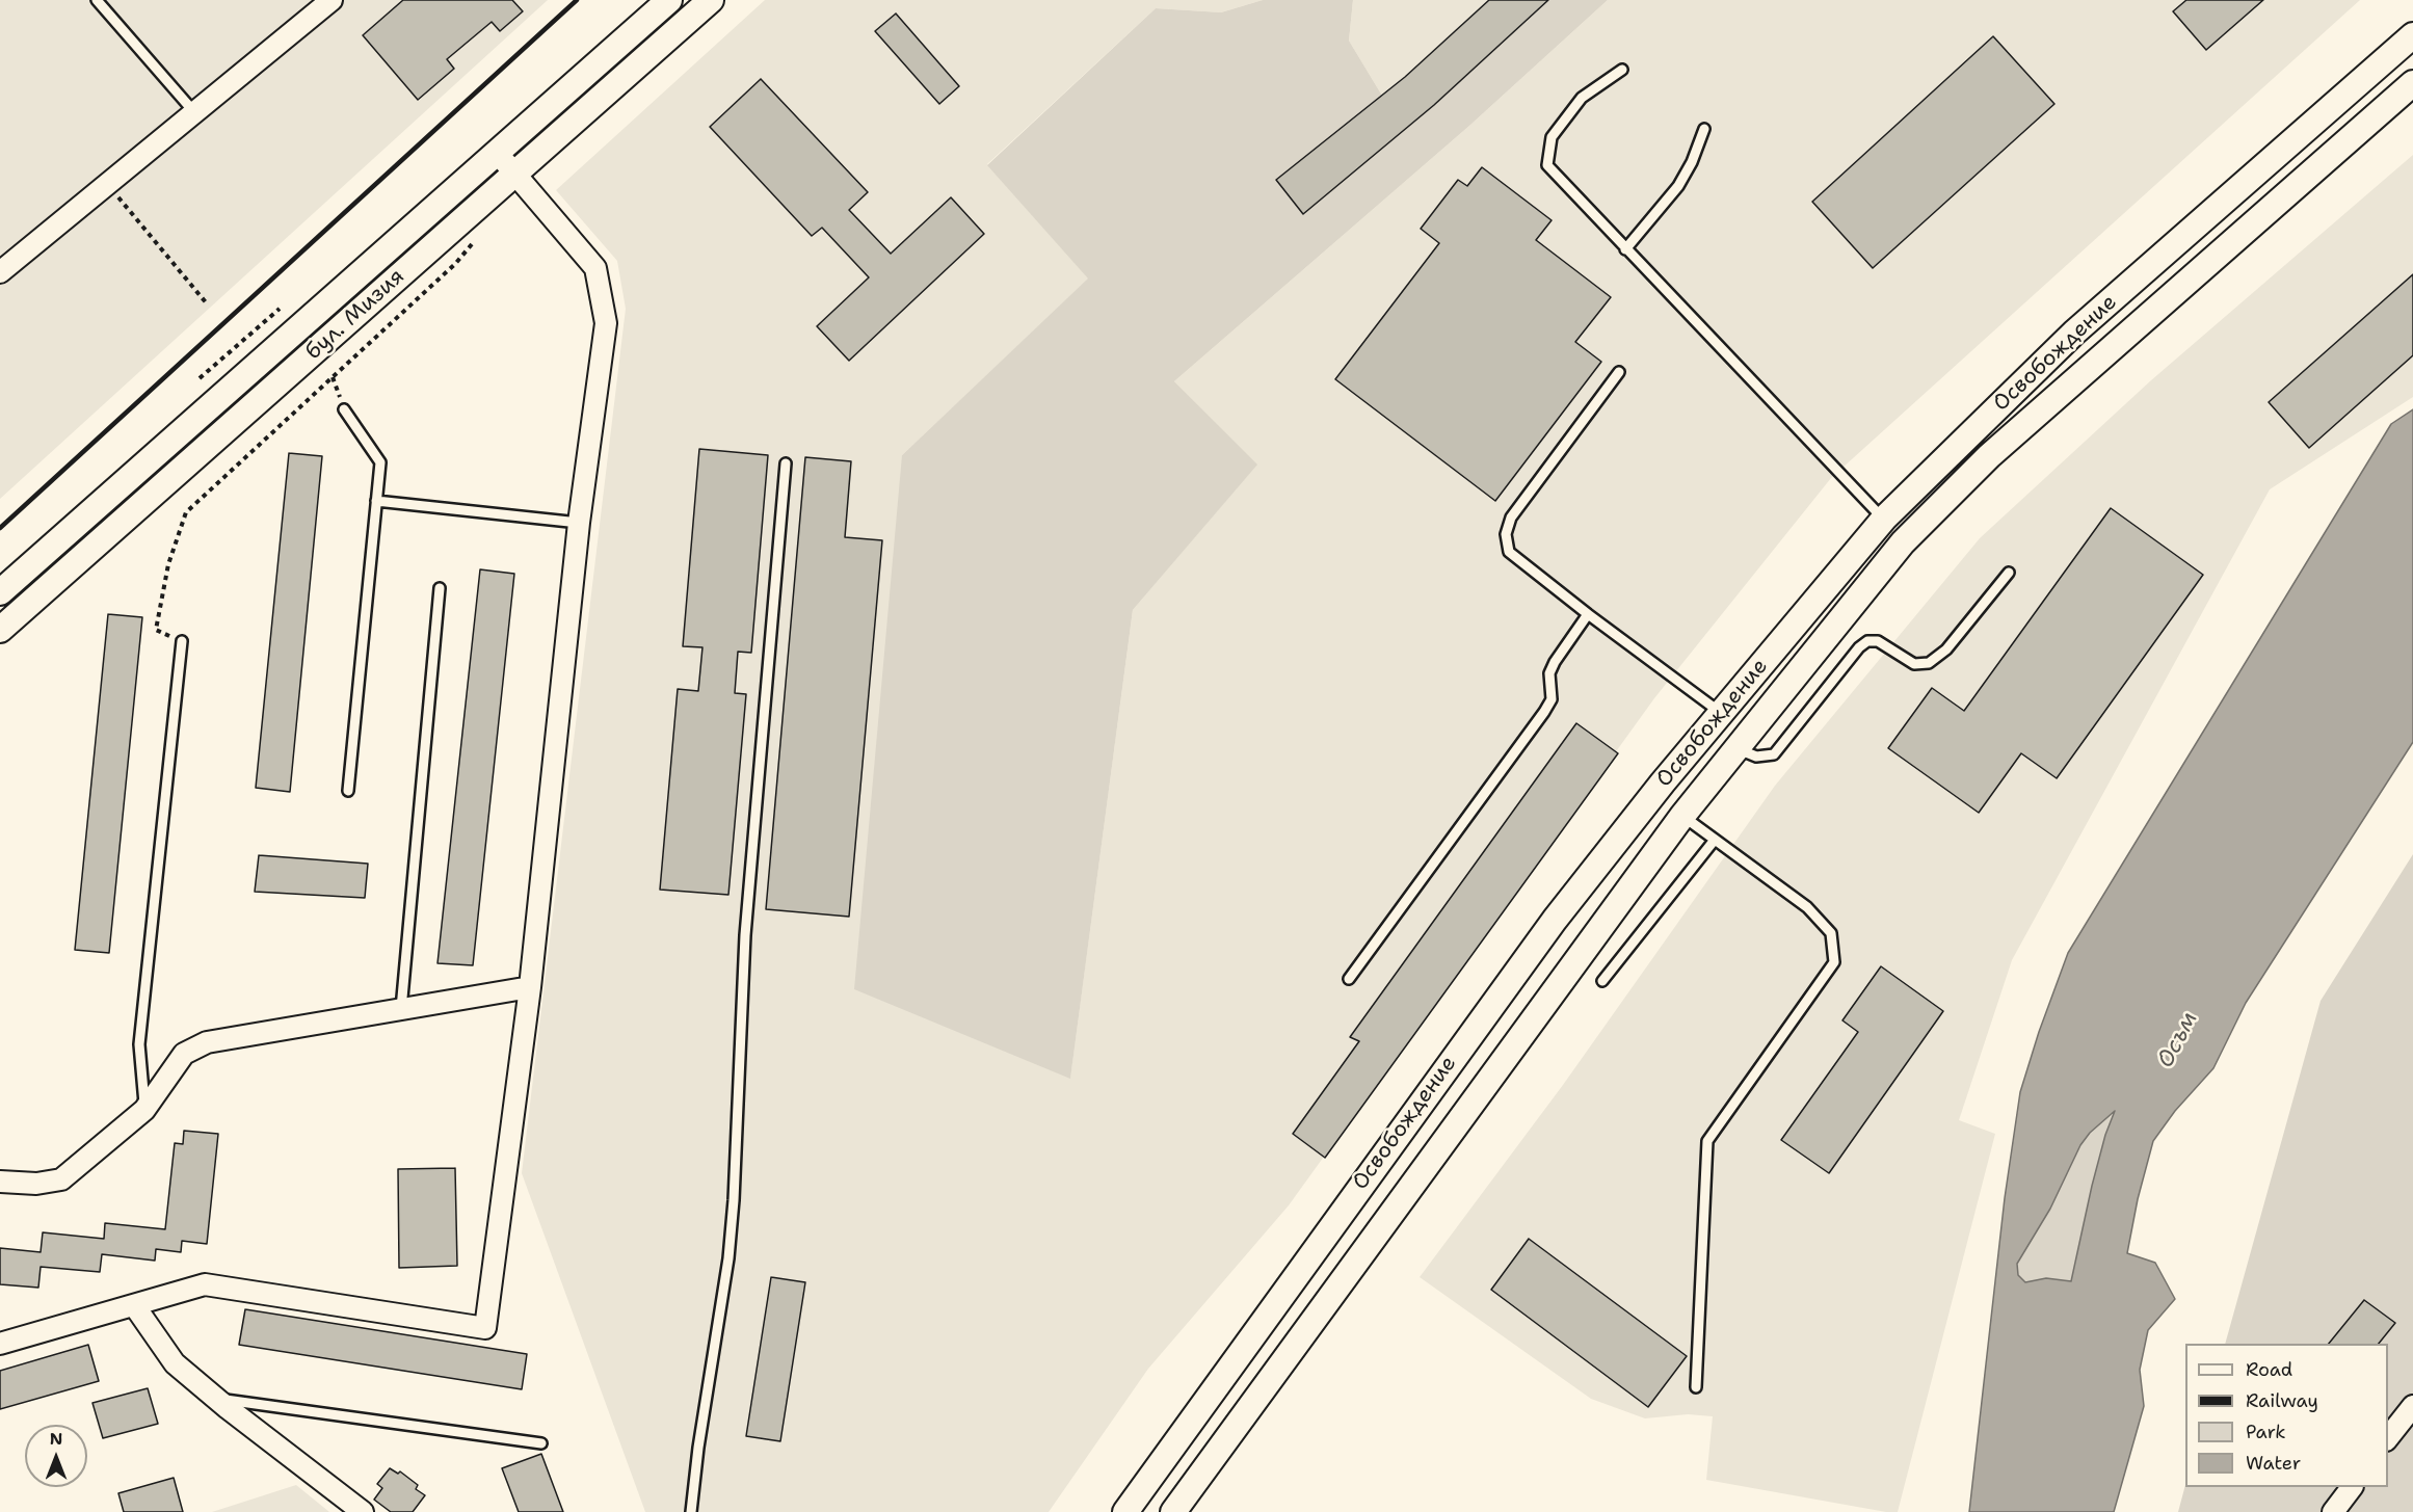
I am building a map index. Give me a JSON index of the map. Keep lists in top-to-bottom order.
{
  "streets": {
    "street": ["бул. Мизия", "Освобождение"]
  },
  "water": ["Осъм"],
  "legend": [
    "Road",
    "Railway",
    "Park",
    "Water"
  ],
  "north": "top"
}
